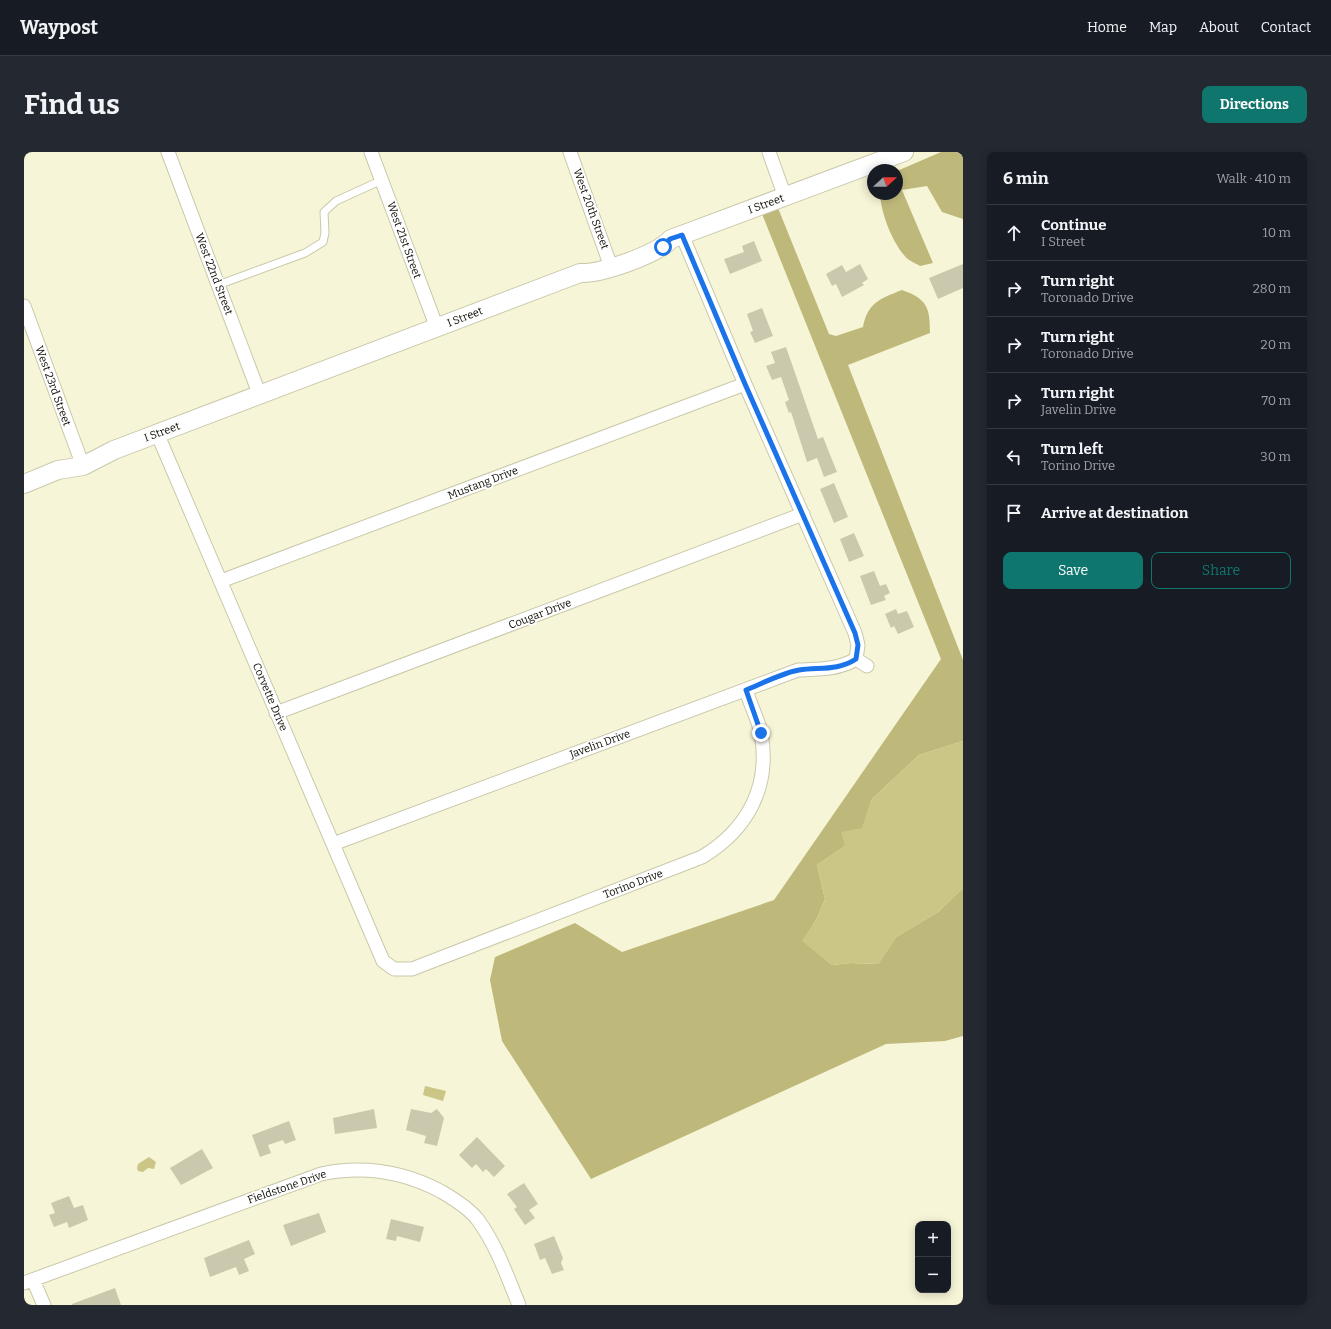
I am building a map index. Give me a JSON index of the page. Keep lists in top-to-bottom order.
{
  "streets": {
    "street": [
      "I Street",
      "West 20th Street",
      "West 21st Street",
      "West 22nd Street",
      "West 23rd Street",
      "Mustang Drive",
      "Cougar Drive",
      "Corvette Drive",
      "Javelin Drive",
      "Torino Drive",
      "Fieldstone Drive"
    ]
  },
  "crossings": [
    ["I Street", "West 20th Street"],
    ["I Street", "West 21st Street"],
    ["I Street", "West 22nd Street"],
    ["I Street", "West 23rd Street"],
    ["I Street", "Corvette Drive"],
    ["Mustang Drive", "Corvette Drive"],
    ["Cougar Drive", "Corvette Drive"],
    ["Cougar Drive", "Javelin Drive"],
    ["Corvette Drive", "Javelin Drive"],
    ["Corvette Drive", "Torino Drive"],
    ["Javelin Drive", "Torino Drive"]
  ],
  "north": "right",
  "page": {
    "header": "Waypost",
    "nav": [
      "Home",
      "Map",
      "About",
      "Contact"
    ],
    "buttons": [
      "Directions",
      ["Save", "Share"]
    ],
    "title": "Find us",
    "heading": ["6 min", "Walk · 410 m"],
    "list": [
      ["Continue", "I Street", "10 m"],
      ["Turn right", "Toronado Drive", "280 m"],
      ["Turn right", "Toronado Drive", "20 m"],
      ["Turn right", "Javelin Drive", "70 m"],
      ["Turn left", "Torino Drive", "30 m"],
      "Arrive at destination"
    ],
    "map_buttons": ["+", "−"]
  }
}
